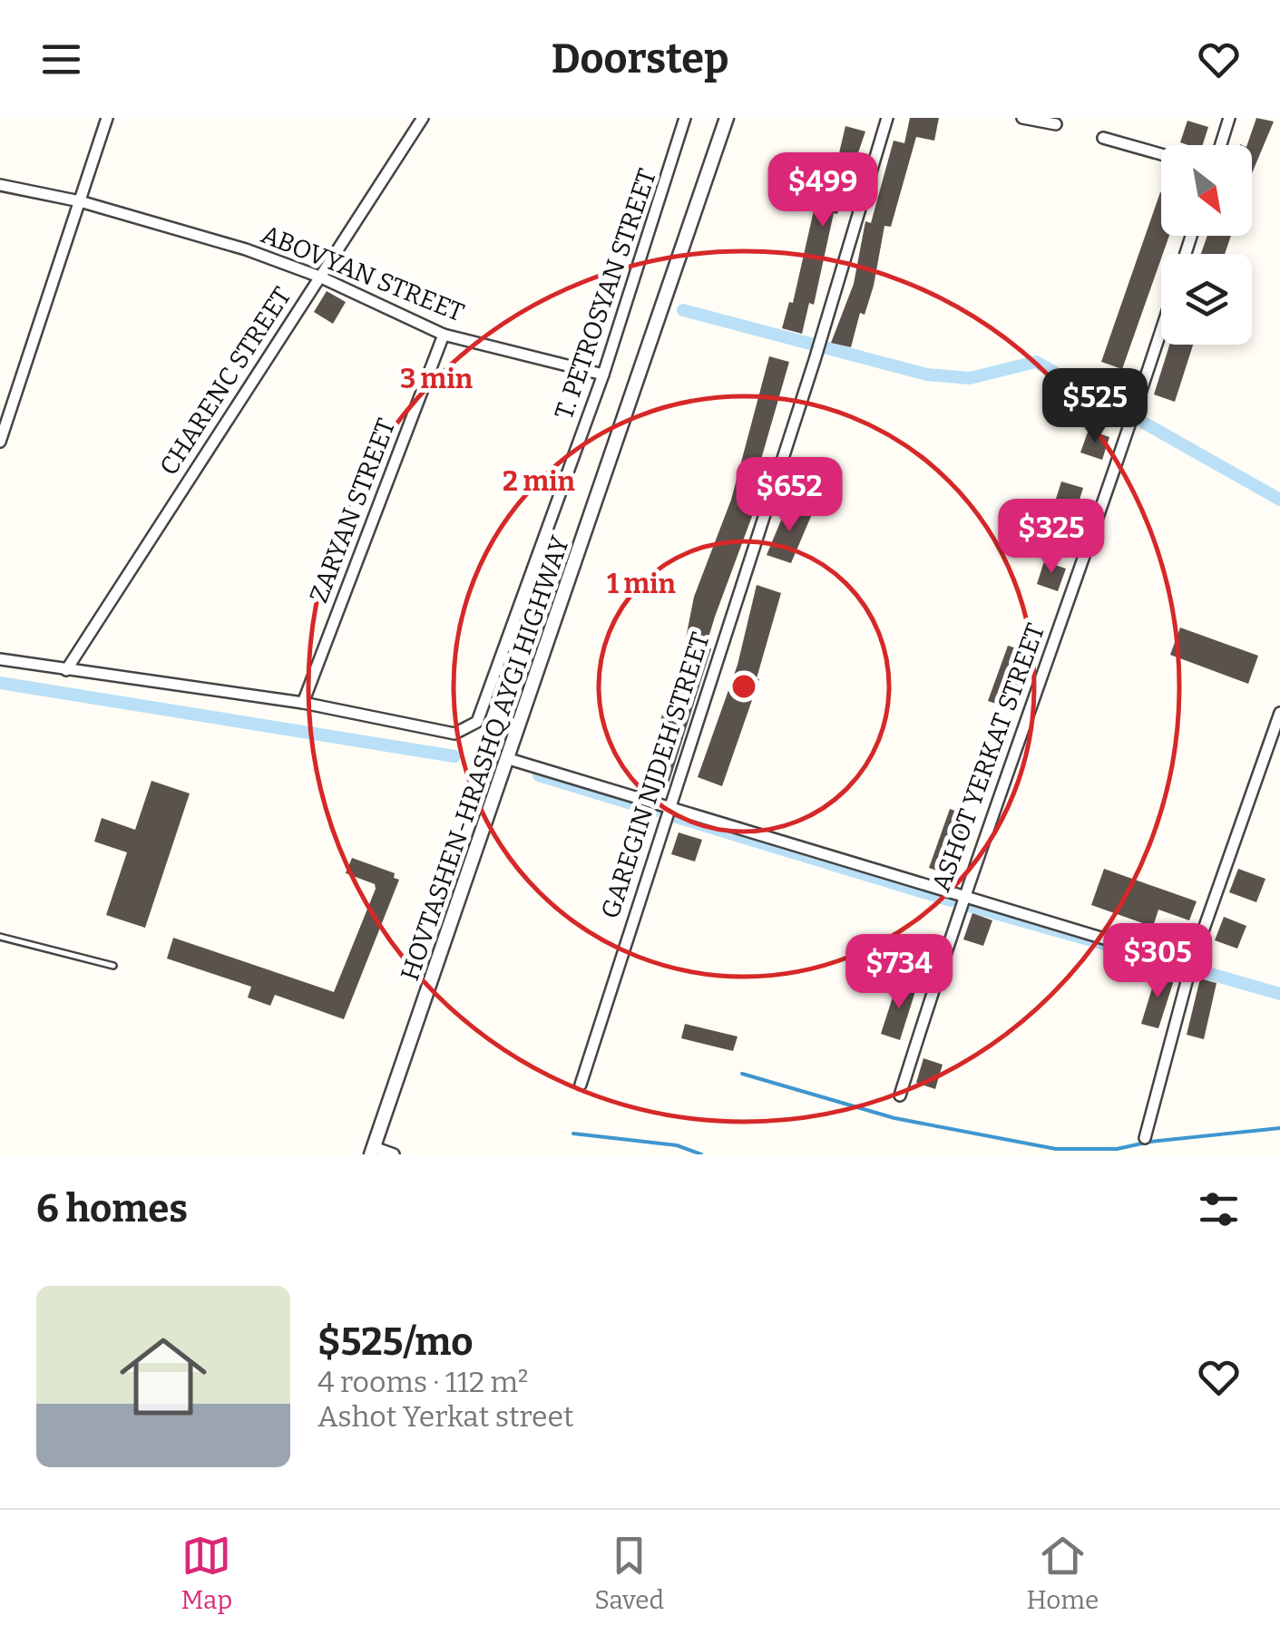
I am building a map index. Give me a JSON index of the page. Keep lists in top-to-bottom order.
{
  "streets": {
    "street": [
      "ABOVYAN STREET",
      "T. PETROSYAN STREET",
      "CHARENC STREET",
      "ZARYAN STREET",
      "ASHOT YERKAT STREET",
      "HOVTASHEN-HRASHQ AYGI HIGHWAY",
      "GAREGIN NJDEH STREET"
    ]
  },
  "crossings": [
    ["ABOVYAN STREET", "T. PETROSYAN STREET"],
    ["ABOVYAN STREET", "CHARENC STREET"],
    ["ABOVYAN STREET", "ZARYAN STREET"],
    ["T. PETROSYAN STREET", "CHARENC STREET"],
    ["T. PETROSYAN STREET", "ZARYAN STREET"]
  ],
  "north": "bottom right",
  "page": {
    "header": "Doorstep",
    "price": [
      "$499",
      "$525",
      "$652",
      "$325",
      "$305",
      "$734"
    ],
    "heading": "6 homes",
    "list": [
      {
        "name": "$525/mo",
        "note": "4 rooms · 112 m² · Ashot Yerkat street"
      }
    ],
    "tabs": ["Map", "Saved", "Home"]
  },
  "rings": ["3 min", "2 min", "1 min"]
}
